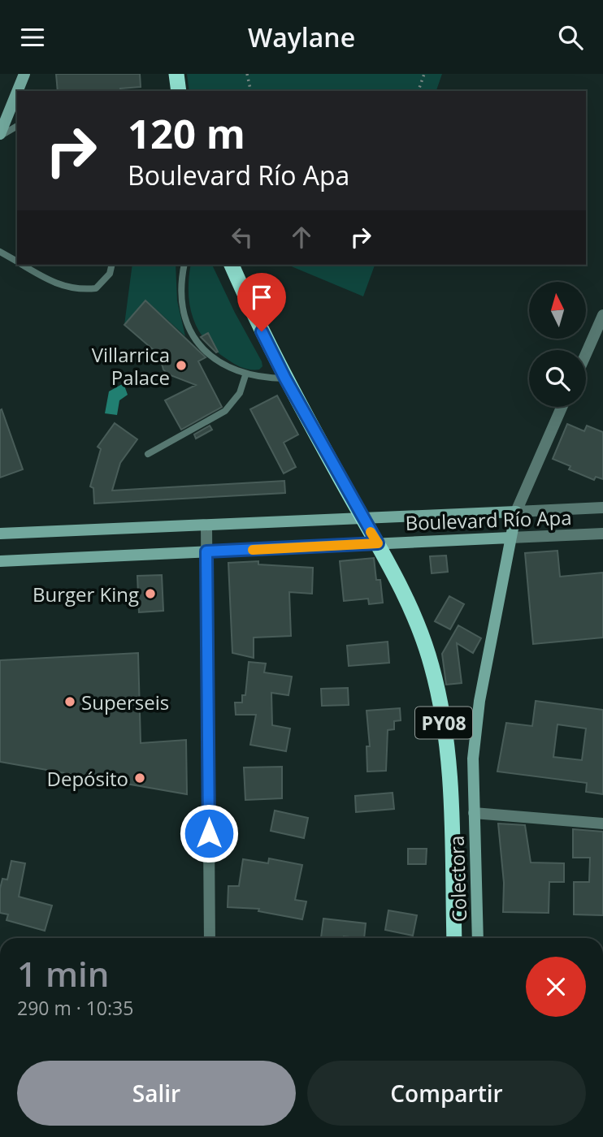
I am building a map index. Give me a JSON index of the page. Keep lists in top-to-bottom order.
{
  "streets": {
    "highway": ["PY08"],
    "main road": ["Boulevard Río Apa", "Colectora"]
  },
  "crossings": [
    ["Boulevard Río Apa", "PY08"],
    ["Boulevard Río Apa", "Colectora"]
  ],
  "places": [
    "Villarrica Palace",
    "Burger King",
    "Superseis",
    "Depósito"
  ],
  "north": "top",
  "page": {
    "header": "Waylane",
    "turn": ["120 m", "Boulevard Río Apa"],
    "heading": ["1 min", "290 m · 10:35"],
    "buttons": ["Salir", "Compartir"]
  }
}
